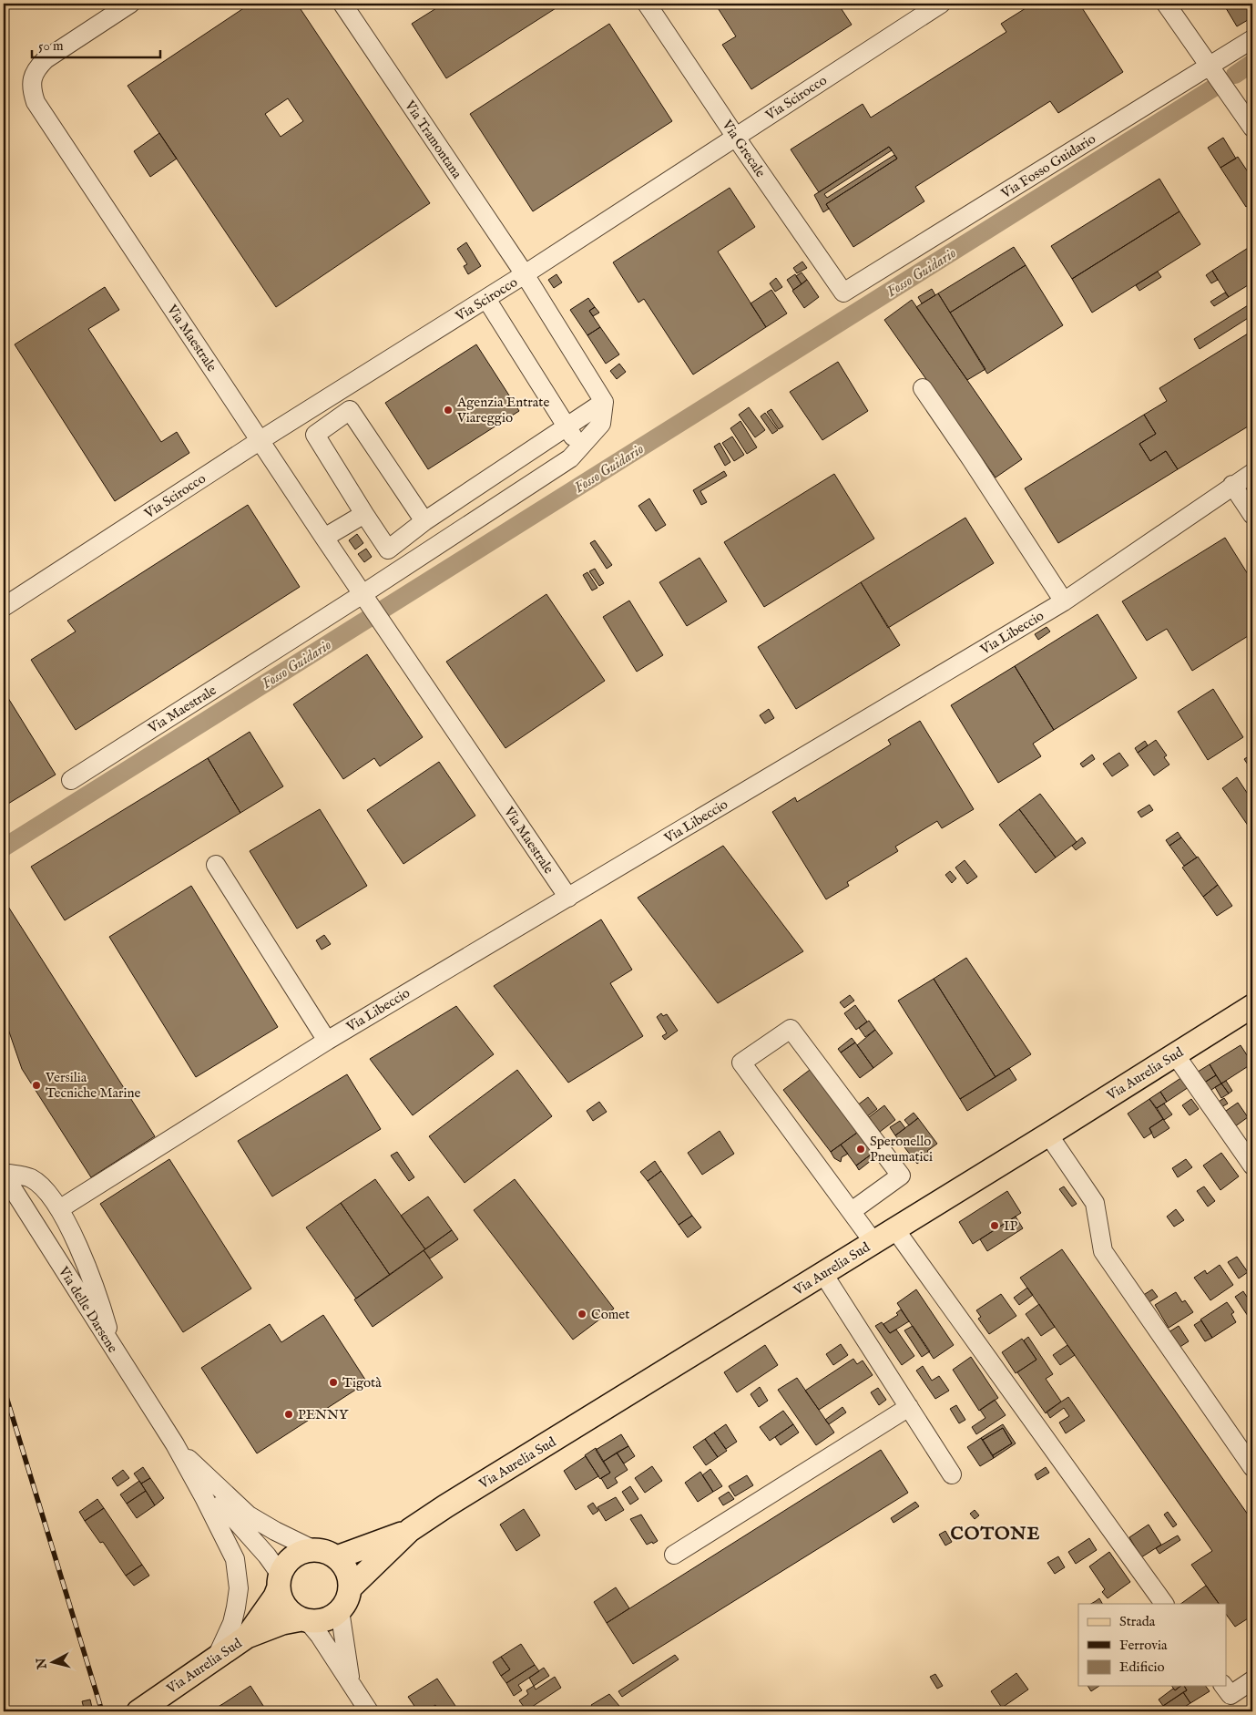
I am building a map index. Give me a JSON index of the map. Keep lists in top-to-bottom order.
{
  "streets": {
    "main road": ["Via Aurelia Sud"],
    "street": [
      "Via Scirocco",
      "Via Tramontana",
      "Via Grecale",
      "Via Fosso Guidario",
      "Via Maestrale",
      "Via Libeccio",
      "Via delle Darsene"
    ]
  },
  "crossings": [
    ["Via Scirocco", "Via Tramontana"],
    ["Via Scirocco", "Via Grecale"],
    ["Via Scirocco", "Via Maestrale"],
    ["Via Grecale", "Via Fosso Guidario"],
    ["Via Maestrale", "Via Libeccio"],
    ["Via Aurelia Sud", "Via delle Darsene"]
  ],
  "districts": ["COTONE"],
  "water": ["Fosso Guidario"],
  "places": [
    "Agenzia Entrate Viareggio",
    "Versilia Tecniche Marine",
    "Speronello Pneumatici",
    "IP",
    "Comet",
    "Tigotà",
    "PENNY"
  ],
  "legend": ["Strada", "Ferrovia", "Edificio"],
  "scale_bar": "50 m",
  "north": "left"
}
